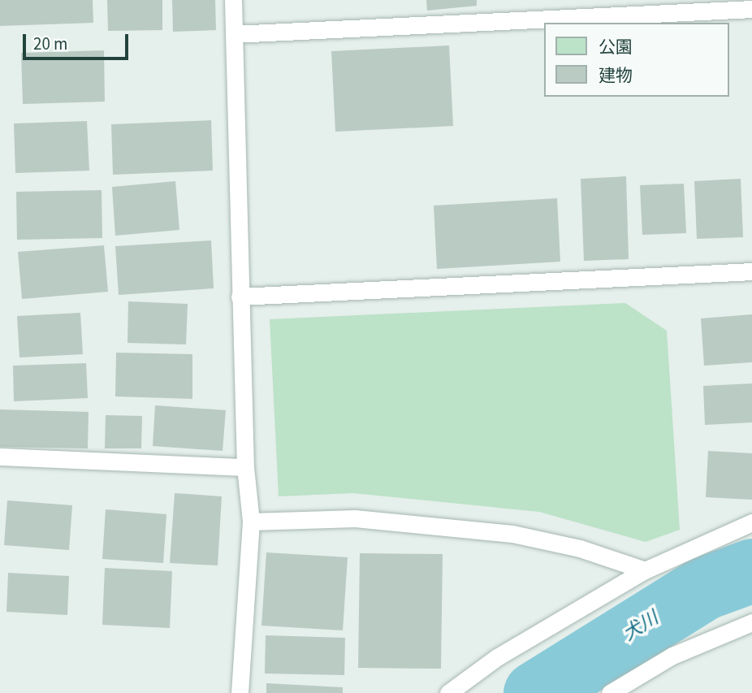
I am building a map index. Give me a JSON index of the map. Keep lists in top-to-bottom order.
{
  "water": ["犬川"],
  "legend": ["公園", "建物"],
  "scale_bar": "20 m"
}
